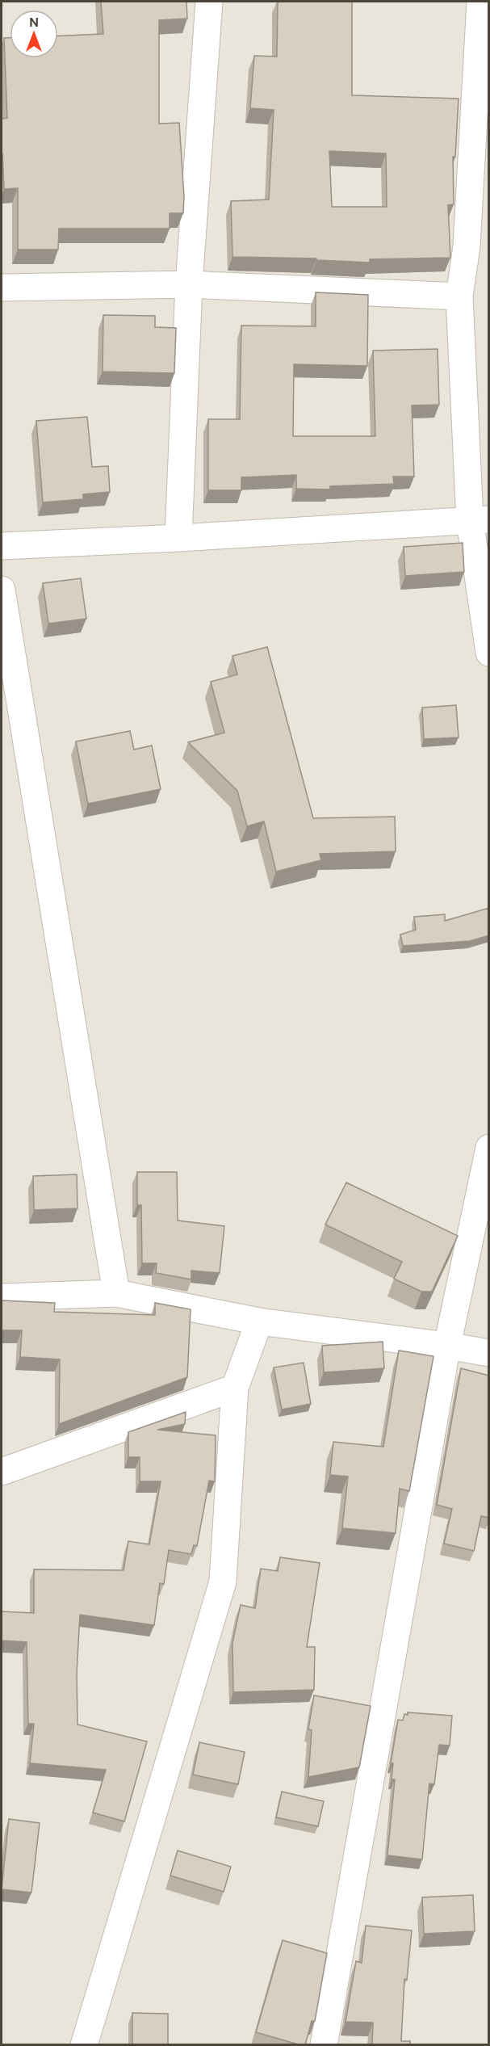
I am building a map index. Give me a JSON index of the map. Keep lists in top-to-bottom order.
{
  "north": "top"
}
